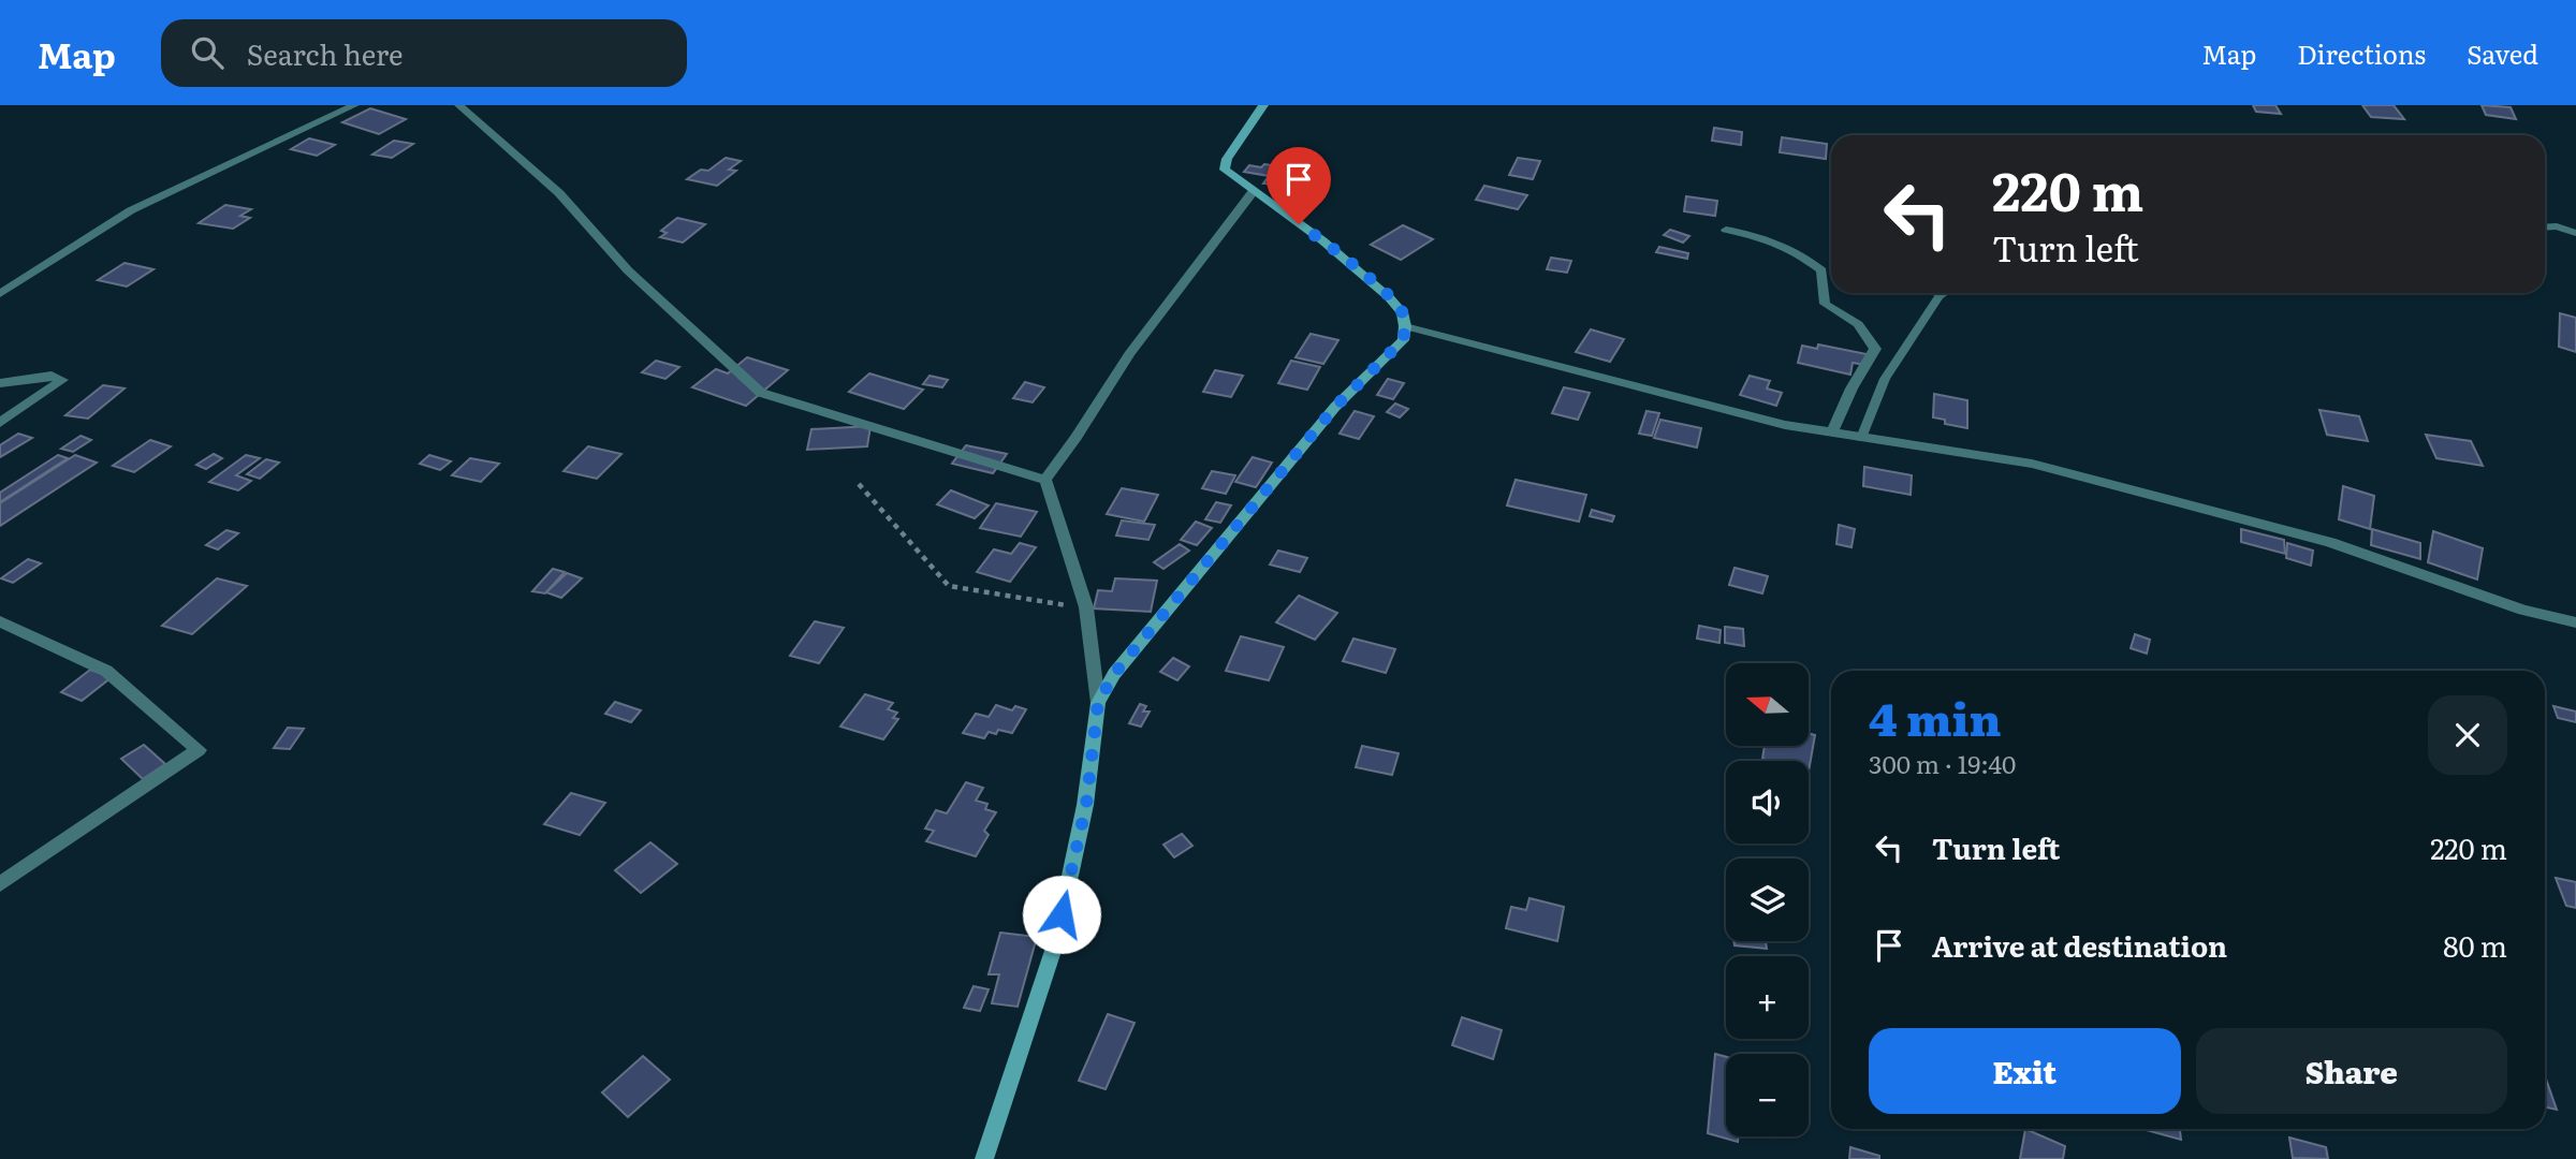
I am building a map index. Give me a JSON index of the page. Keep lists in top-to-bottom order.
{
  "north": "left",
  "page": {
    "header": "Map",
    "search": "Search here",
    "nav": ["Map", "Directions", "Saved"],
    "turn": ["220 m", "Turn left"],
    "map_buttons": ["+", "−"],
    "heading": ["4 min", "300 m · 19:40"],
    "list": [
      {
        "name": "Turn left",
        "value": "220 m"
      },
      {
        "name": "Arrive at destination",
        "value": "80 m"
      }
    ],
    "buttons": ["Exit", "Share"]
  }
}
